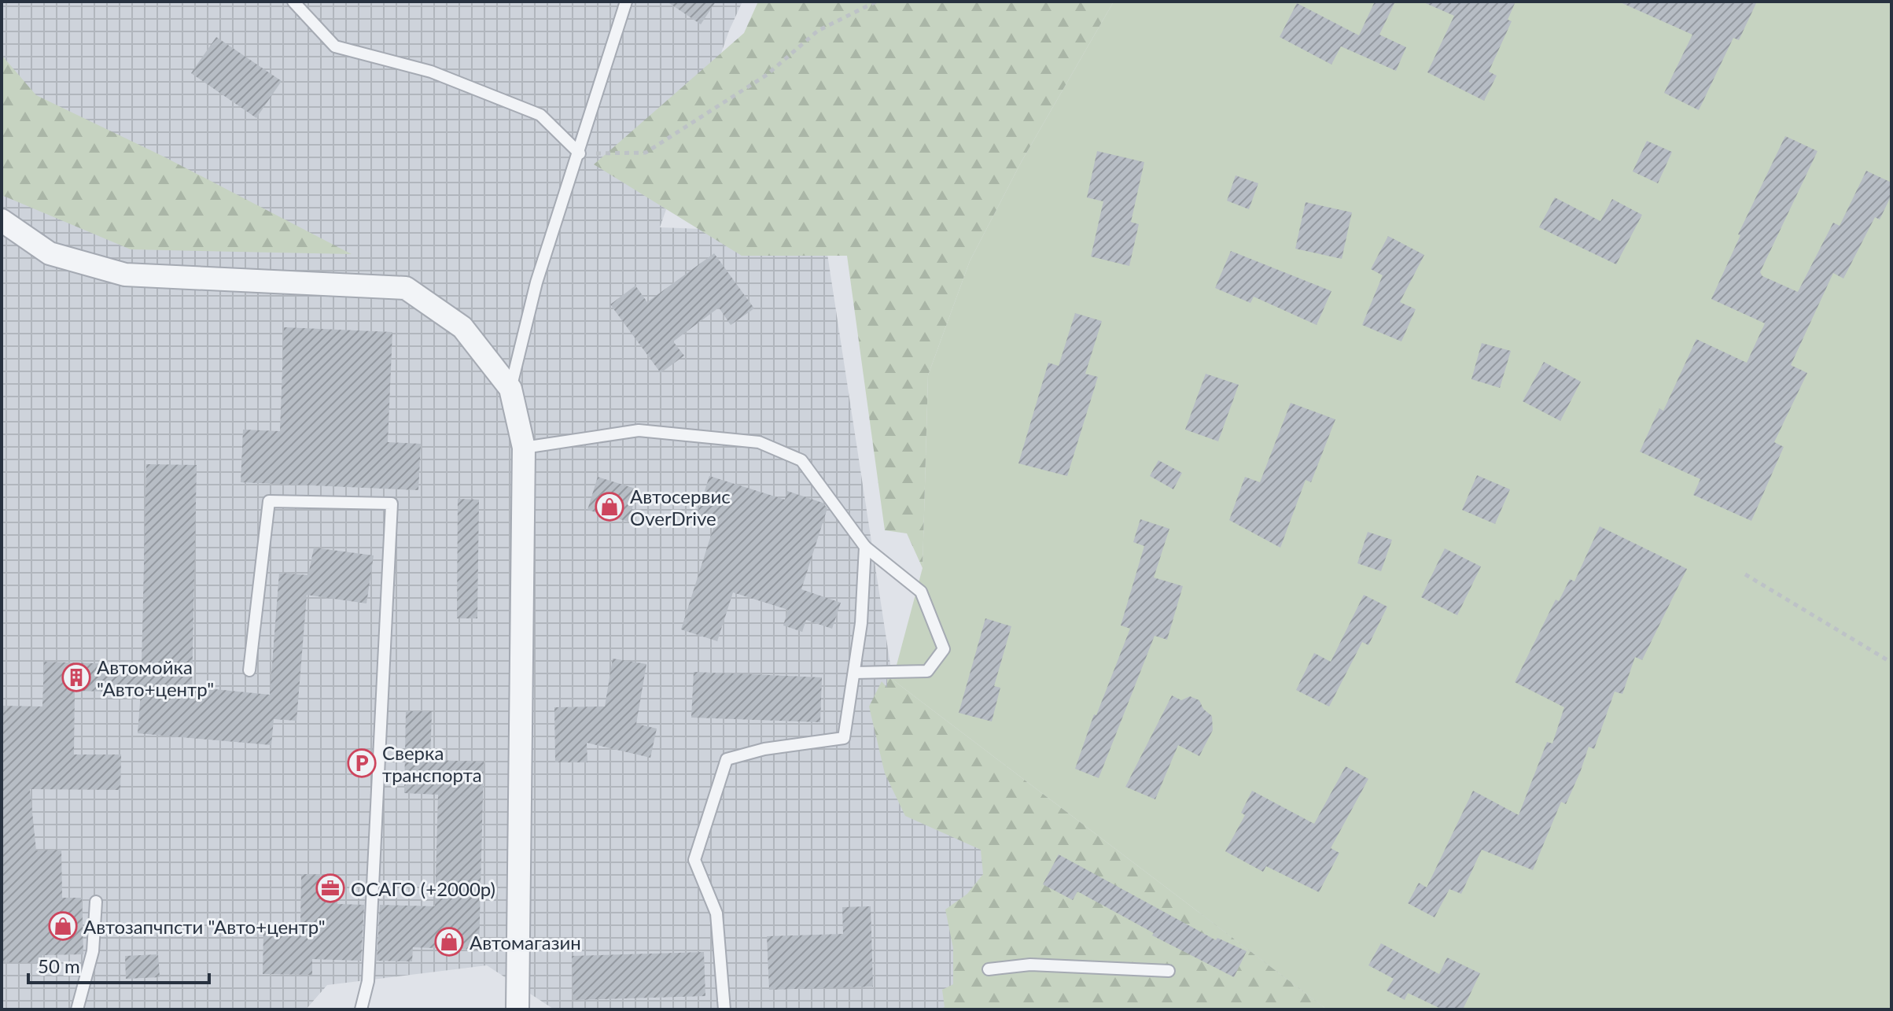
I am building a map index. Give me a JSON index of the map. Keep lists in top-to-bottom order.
{
  "places": {
    "shop": ["Автосервис OverDrive", "Автозапчпсти \"Авто+центр\"", "Автомагазин"],
    "building": ["Автомойка \"Авто+центр\""],
    "parking": ["Сверка транспорта"],
    "office": ["ОСАГО (+2000р)"]
  },
  "scale_bar": "50 m"
}
